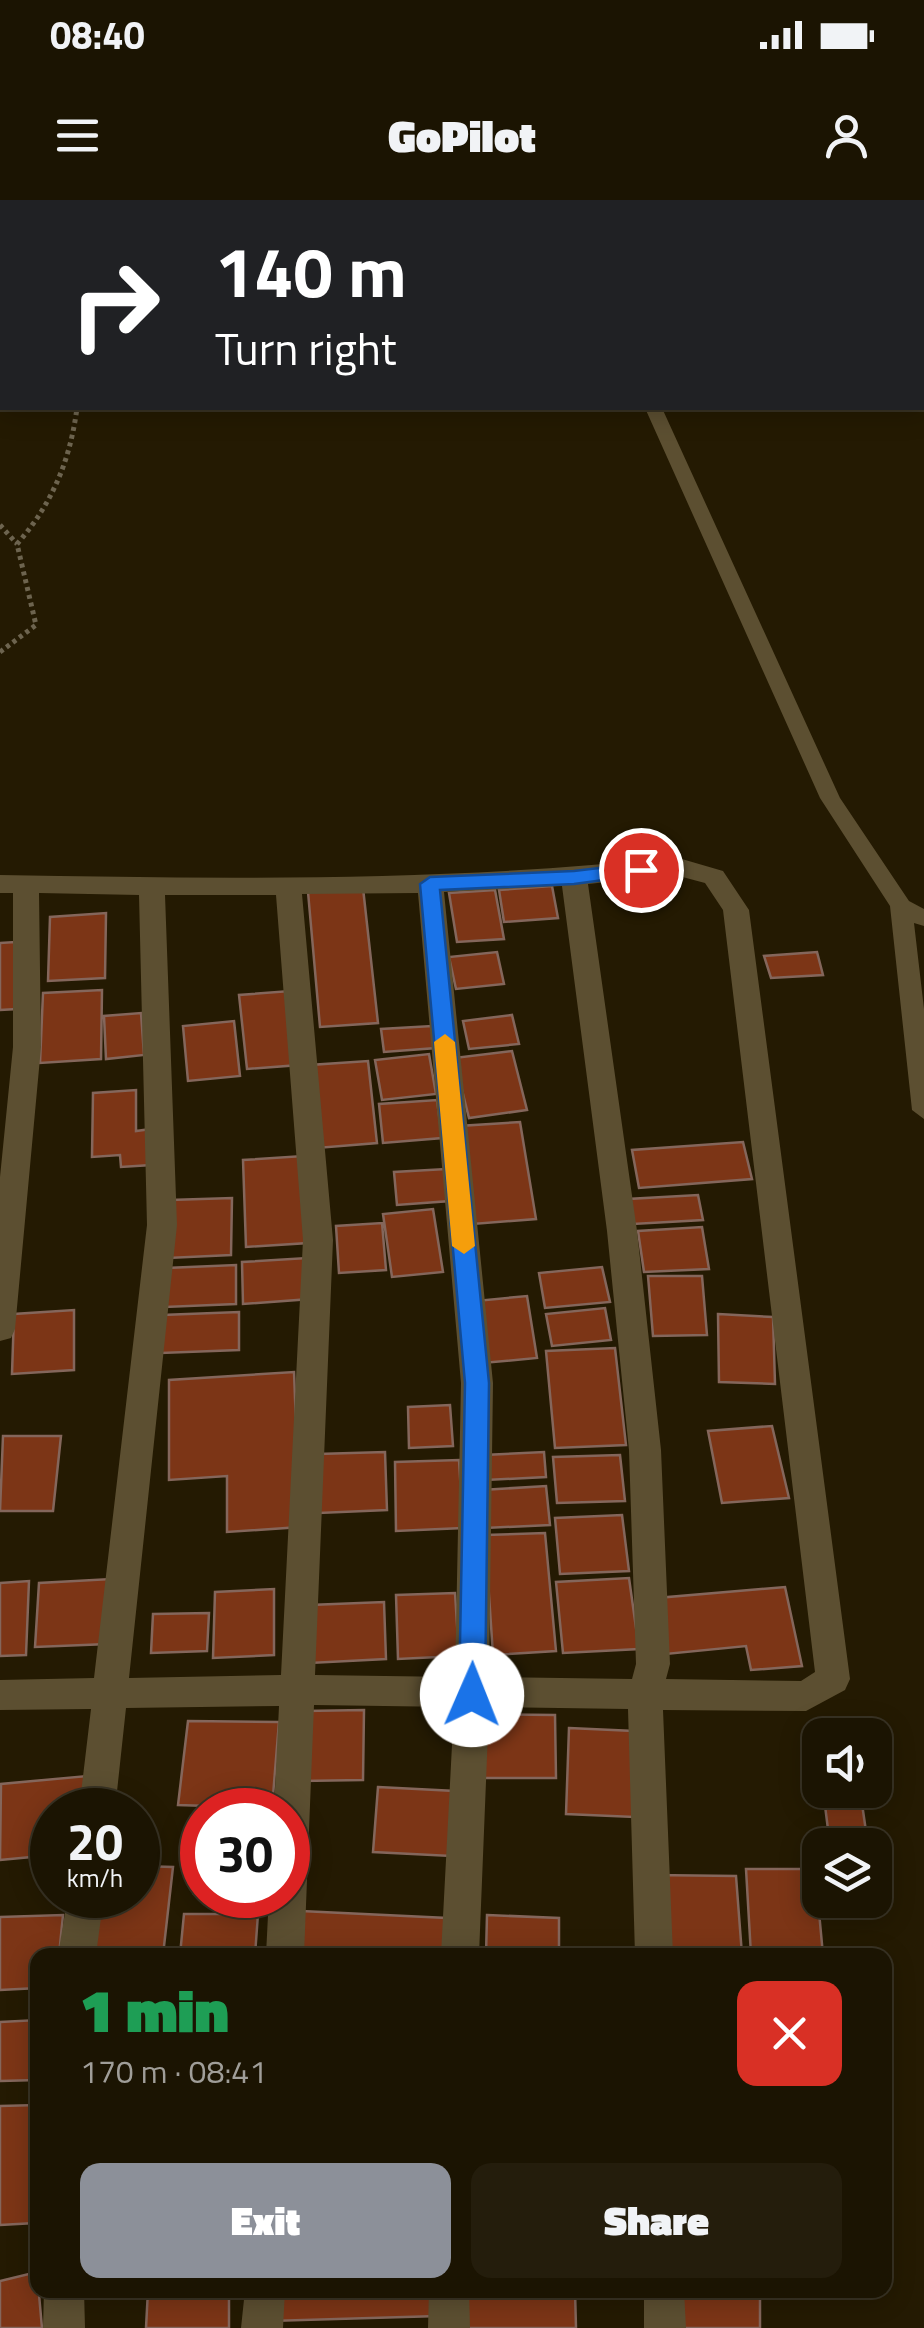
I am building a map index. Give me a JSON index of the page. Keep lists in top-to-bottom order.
{
  "page": {
    "status": "08:40",
    "header": "GoPilot",
    "turn": ["140 m", "Turn right"],
    "speed": "20 km/h",
    "limit": "30",
    "heading": ["1 min", "170 m · 08:41"],
    "buttons": ["Exit", "Share"]
  }
}
